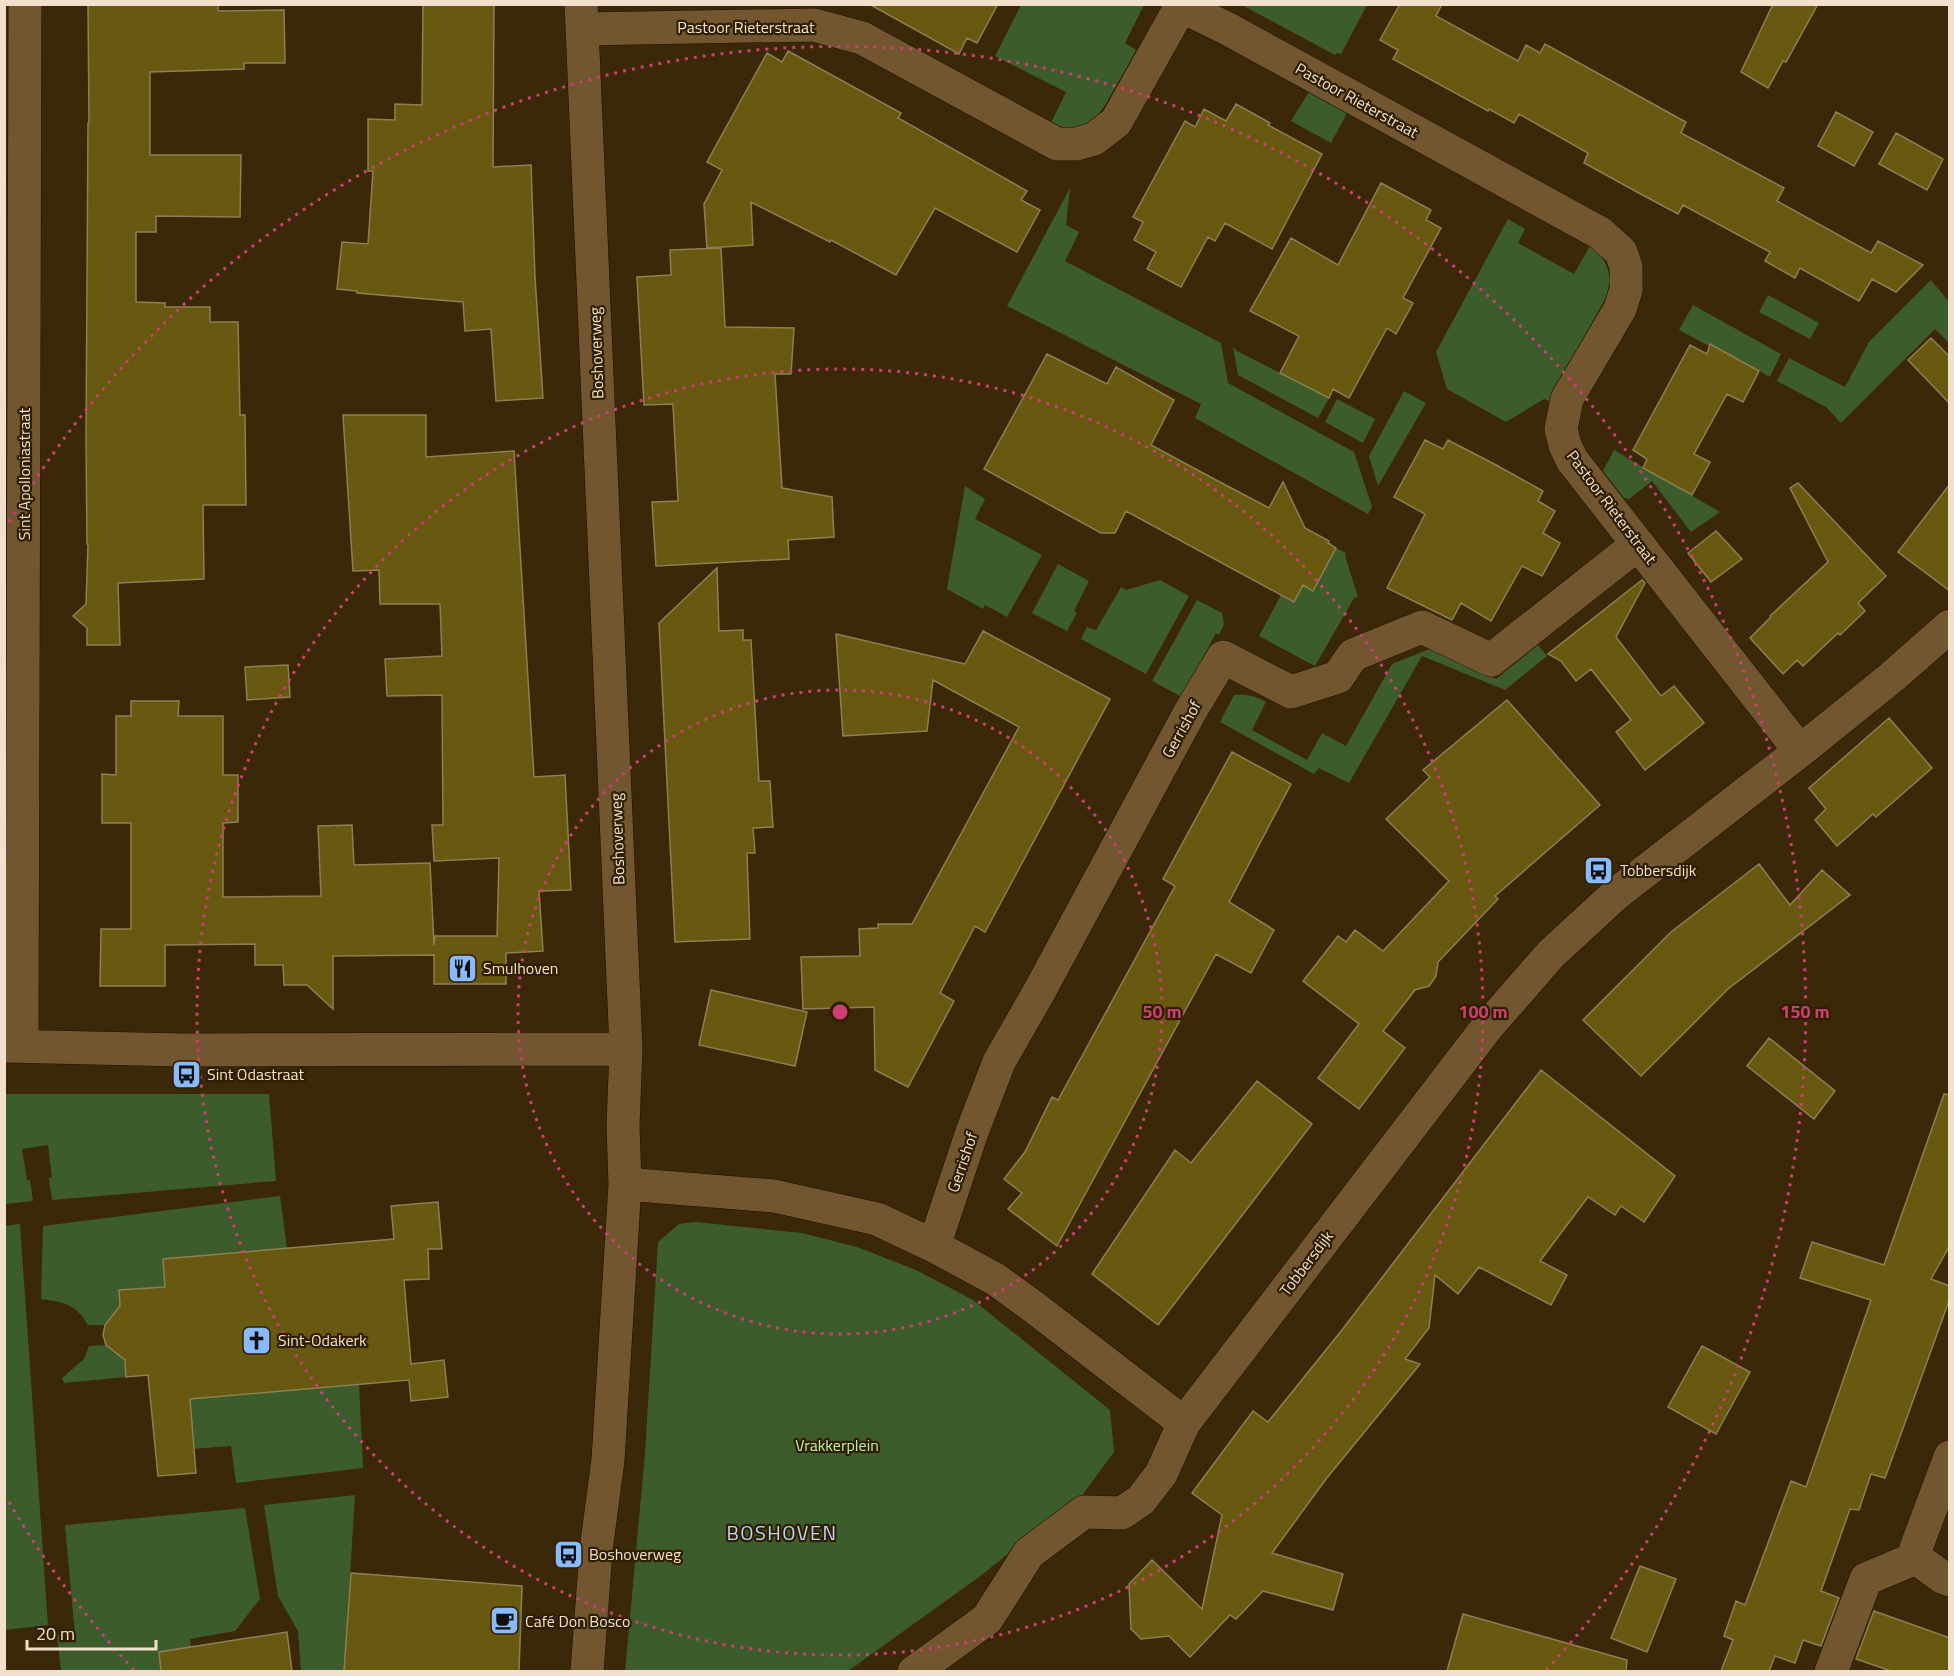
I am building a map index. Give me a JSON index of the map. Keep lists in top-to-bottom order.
{
  "streets": {
    "street": [
      "Pastoor Rieterstraat",
      "Boshoverweg",
      "Sint Apolloniastraat",
      "Gerrishof",
      "Tobbersdijk"
    ]
  },
  "crossings": [
    ["Pastoor Rieterstraat", "Boshoverweg"],
    ["Pastoor Rieterstraat", "Gerrishof"],
    ["Pastoor Rieterstraat", "Tobbersdijk"]
  ],
  "districts": ["BOSHOVEN"],
  "parks": ["Vrakkerplein"],
  "places": {
    "bus stop": ["Tobbersdijk", "Sint Odastraat", "Boshoverweg"],
    "restaurant": ["Smulhoven"],
    "church": ["Sint-Odakerk"],
    "cafe": ["Café Don Bosco"]
  },
  "scale_bar": "20 m",
  "rings": ["50 m", "100 m", "150 m"]
}
